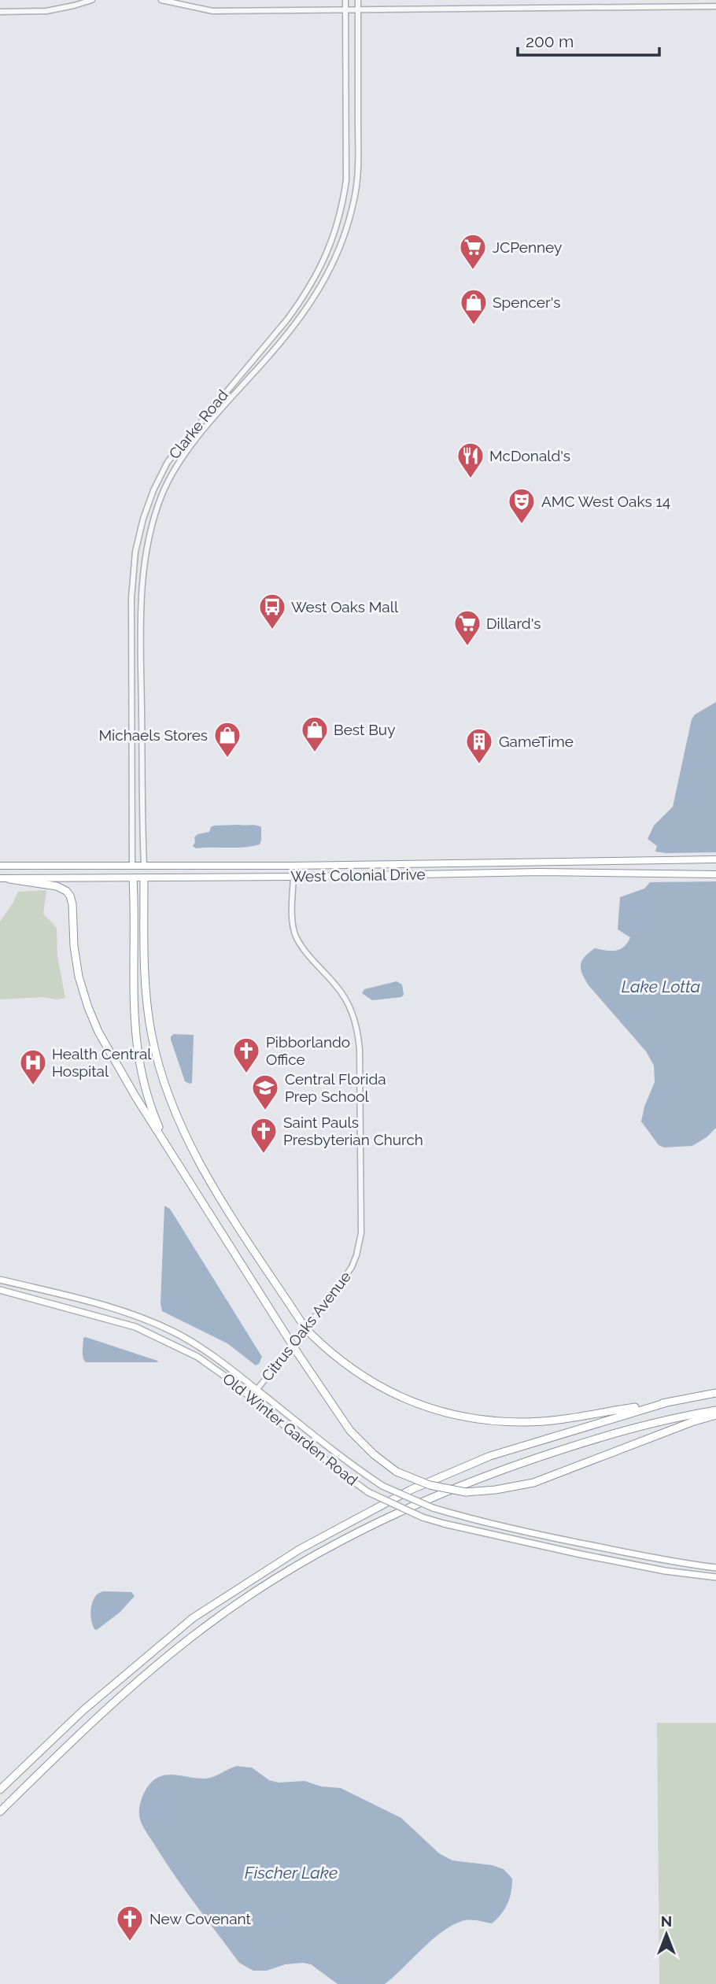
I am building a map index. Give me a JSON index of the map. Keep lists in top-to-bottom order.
{
  "streets": {
    "highway": ["Clarke Road", "West Colonial Drive"],
    "main road": ["Old Winter Garden Road"],
    "street": ["Citrus Oaks Avenue"]
  },
  "crossings": [
    ["Clarke Road", "West Colonial Drive"],
    ["West Colonial Drive", "Citrus Oaks Avenue"],
    ["Citrus Oaks Avenue", "Old Winter Garden Road"]
  ],
  "water": ["Lake Lotta", "Fischer Lake"],
  "places": {
    "supermarket": ["JCPenney", "Dillard's"],
    "shop": ["Spencer's", "Best Buy", "Michaels Stores"],
    "restaurant": ["McDonald's"],
    "theatre": ["AMC West Oaks 14"],
    "bus stop": ["West Oaks Mall"],
    "building": ["GameTime"],
    "church": ["Pibborlando Office", "Saint Pauls Presbyterian Church", "New Covenant"],
    "hospital": ["Health Central Hospital"],
    "school or university": ["Central Florida Prep School"]
  },
  "scale_bar": "200 m",
  "north": "top"
}
